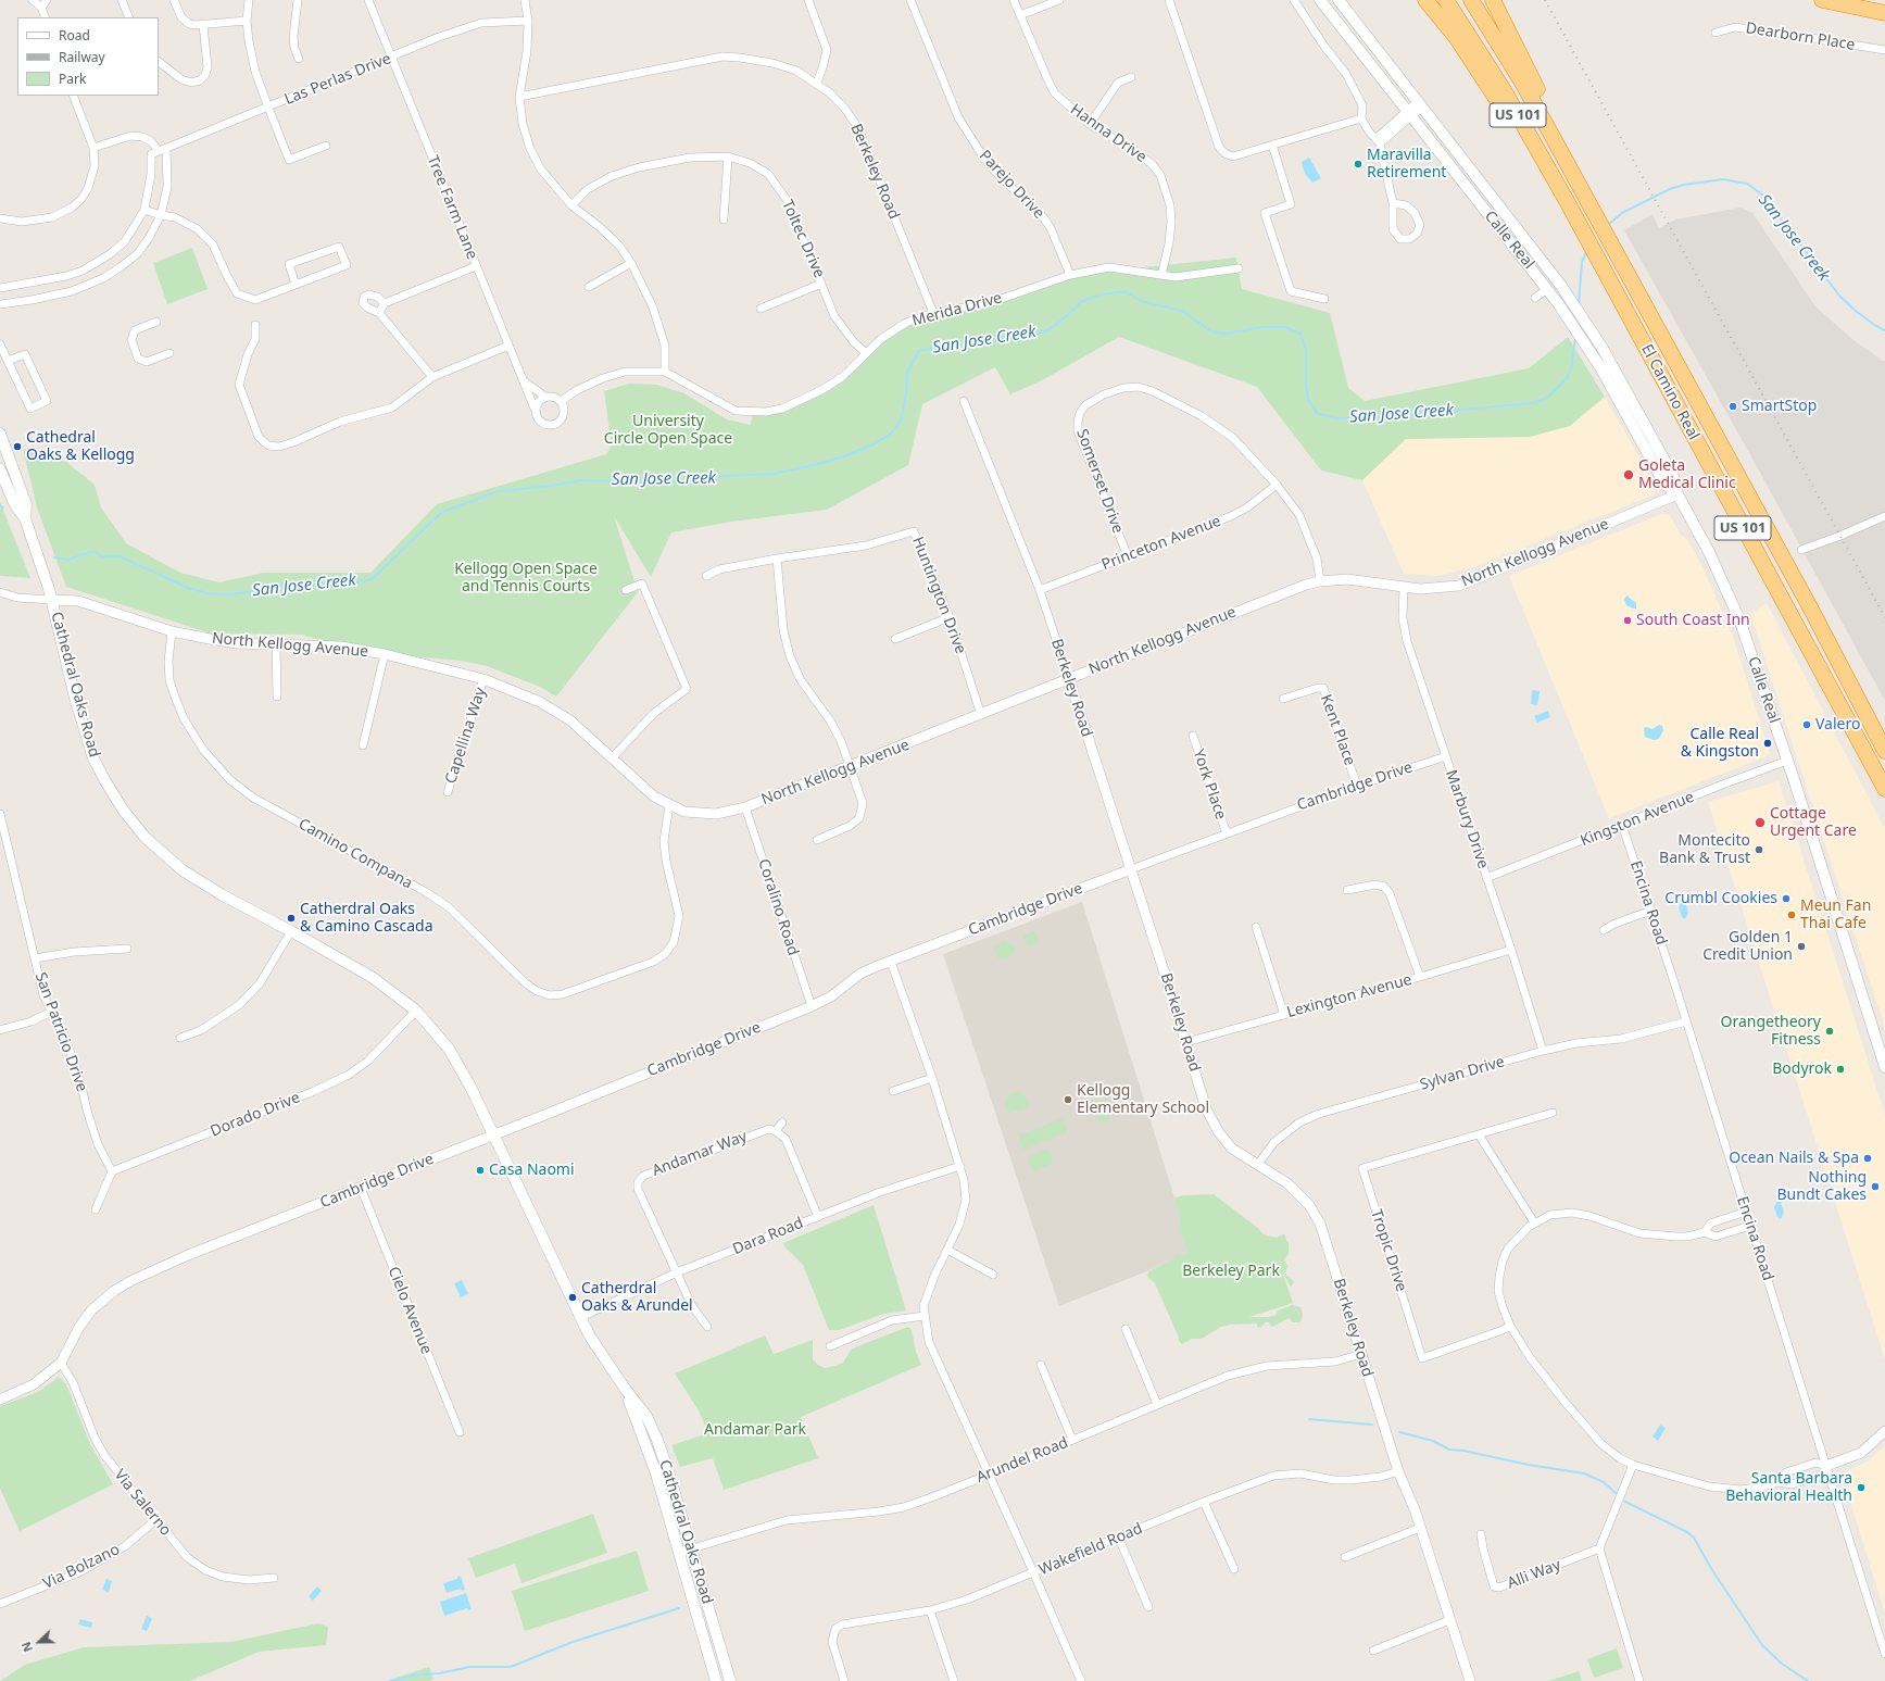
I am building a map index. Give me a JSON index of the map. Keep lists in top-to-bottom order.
{
  "streets": {
    "highway": ["US 101", "El Camino Real"],
    "main road": ["Calle Real", "Cathedral Oaks Road"],
    "street": [
      "Dearborn Place",
      "Las Perlas Drive",
      "Hanna Drive",
      "Berkeley Road",
      "Parejo Drive",
      "Tree Farm Lane",
      "Toltec Drive",
      "Merida Drive",
      "Somerset Drive",
      "Princeton Avenue",
      "North Kellogg Avenue",
      "Huntington Drive",
      "Kent Place",
      "Capellina Way",
      "York Place",
      "Cambridge Drive",
      "Marbury Drive",
      "Kingston Avenue",
      "Camino Compana",
      "Encina Road",
      "Coralino Road",
      "Lexington Avenue",
      "San Patricio Drive",
      "Sylvan Drive",
      "Dorado Drive",
      "Andamar Way",
      "Dara Road",
      "Tropic Drive",
      "Cielo Avenue",
      "Arundel Road",
      "Via Salerno",
      "Wakefield Road",
      "Via Bolzano",
      "Alli Way"
    ]
  },
  "crossings": [
    ["Las Perlas Drive", "Tree Farm Lane"],
    ["Hanna Drive", "Merida Drive"],
    ["Berkeley Road", "Merida Drive"],
    ["Berkeley Road", "Princeton Avenue"],
    ["Berkeley Road", "North Kellogg Avenue"],
    ["Berkeley Road", "Cambridge Drive"],
    ["Berkeley Road", "Lexington Avenue"],
    ["Berkeley Road", "Sylvan Drive"],
    ["Berkeley Road", "Arundel Road"],
    ["Berkeley Road", "Wakefield Road"],
    ["Parejo Drive", "Merida Drive"],
    ["Tree Farm Lane", "Merida Drive"],
    ["Toltec Drive", "Merida Drive"],
    ["Calle Real", "North Kellogg Avenue"],
    ["Calle Real", "Kingston Avenue"],
    ["Somerset Drive", "Princeton Avenue"],
    ["Somerset Drive", "North Kellogg Avenue"],
    ["North Kellogg Avenue", "Huntington Drive"],
    ["North Kellogg Avenue", "Cathedral Oaks Road"],
    ["North Kellogg Avenue", "Capellina Way"],
    ["North Kellogg Avenue", "Marbury Drive"],
    ["North Kellogg Avenue", "Camino Compana"],
    ["North Kellogg Avenue", "Coralino Road"],
    ["Cathedral Oaks Road", "Cambridge Drive"],
    ["Cathedral Oaks Road", "Dorado Drive"],
    ["Cathedral Oaks Road", "Dara Road"],
    ["Cathedral Oaks Road", "Arundel Road"],
    ["Kent Place", "Cambridge Drive"],
    ["York Place", "Cambridge Drive"],
    ["Cambridge Drive", "Marbury Drive"],
    ["Cambridge Drive", "Coralino Road"],
    ["Cambridge Drive", "Cielo Avenue"],
    ["Cambridge Drive", "Via Salerno"],
    ["Marbury Drive", "Kingston Avenue"],
    ["Marbury Drive", "Lexington Avenue"],
    ["Marbury Drive", "Sylvan Drive"],
    ["Kingston Avenue", "Encina Road"],
    ["Encina Road", "Sylvan Drive"],
    ["San Patricio Drive", "Dorado Drive"],
    ["Andamar Way", "Dara Road"],
    ["Via Salerno", "Via Bolzano"]
  ],
  "water": ["San Jose Creek"],
  "parks": [
    "University Circle Open Space",
    "Kellogg Open Space and Tennis Courts",
    "Berkeley Park",
    "Andamar Park"
  ],
  "places": [
    "Maravilla Retirement",
    "SmartStop",
    "Cathedral Oaks & Kellogg",
    "Goleta Medical Clinic",
    "South Coast Inn",
    "Valero",
    "Calle Real & Kingston",
    "Cottage Urgent Care",
    "Montecito Bank & Trust",
    "Crumbl Cookies",
    "Meun Fan Thai Cafe",
    "Catherdral Oaks & Camino Cascada",
    "Golden 1 Credit Union",
    "Orangetheory Fitness",
    "Bodyrok",
    "Kellogg Elementary School",
    "Ocean Nails & Spa",
    "Casa Naomi",
    "Nothing Bundt Cakes",
    "Catherdral Oaks & Arundel",
    "Santa Barbara Behavioral Health"
  ],
  "legend": ["Road", "Railway", "Park"],
  "north": "left"
}
